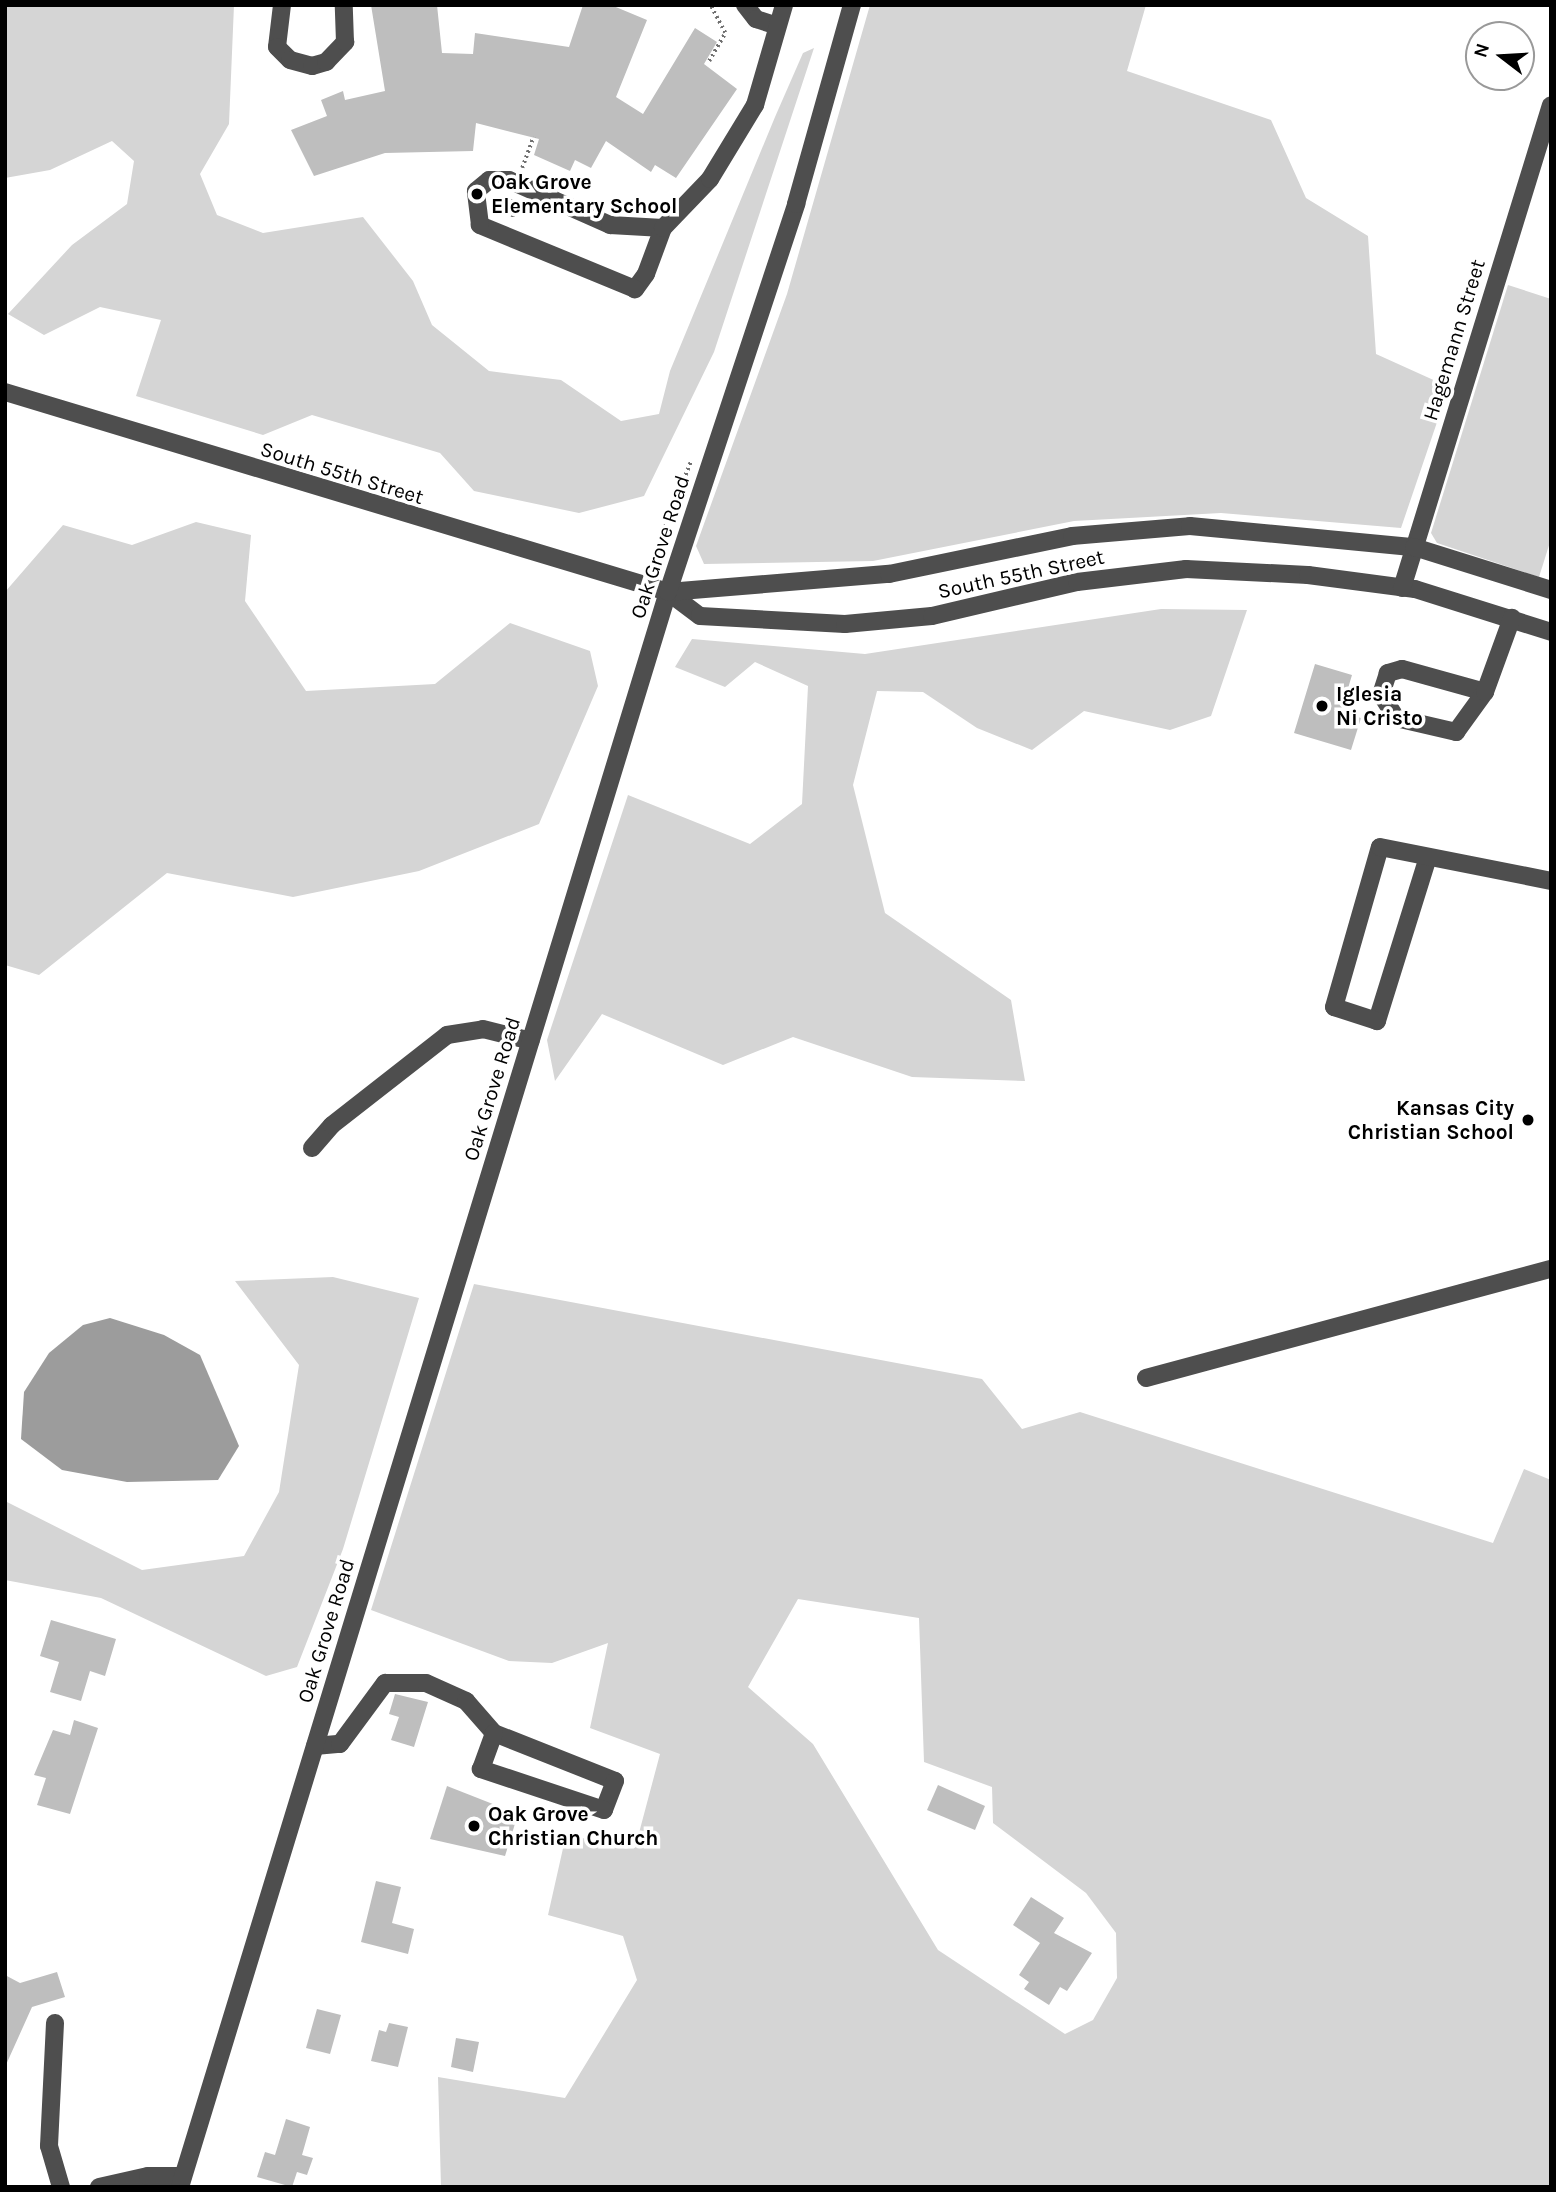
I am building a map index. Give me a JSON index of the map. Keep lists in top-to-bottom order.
{
  "streets": {
    "street": ["Hagemann Street", "South 55th Street", "Oak Grove Road"]
  },
  "crossings": [
    ["Hagemann Street", "South 55th Street"],
    ["South 55th Street", "Oak Grove Road"]
  ],
  "places": [
    "Oak Grove Elementary School",
    "Iglesia Ni Cristo",
    "Kansas City Christian School",
    "Oak Grove Christian Church"
  ],
  "north": "left"
}
